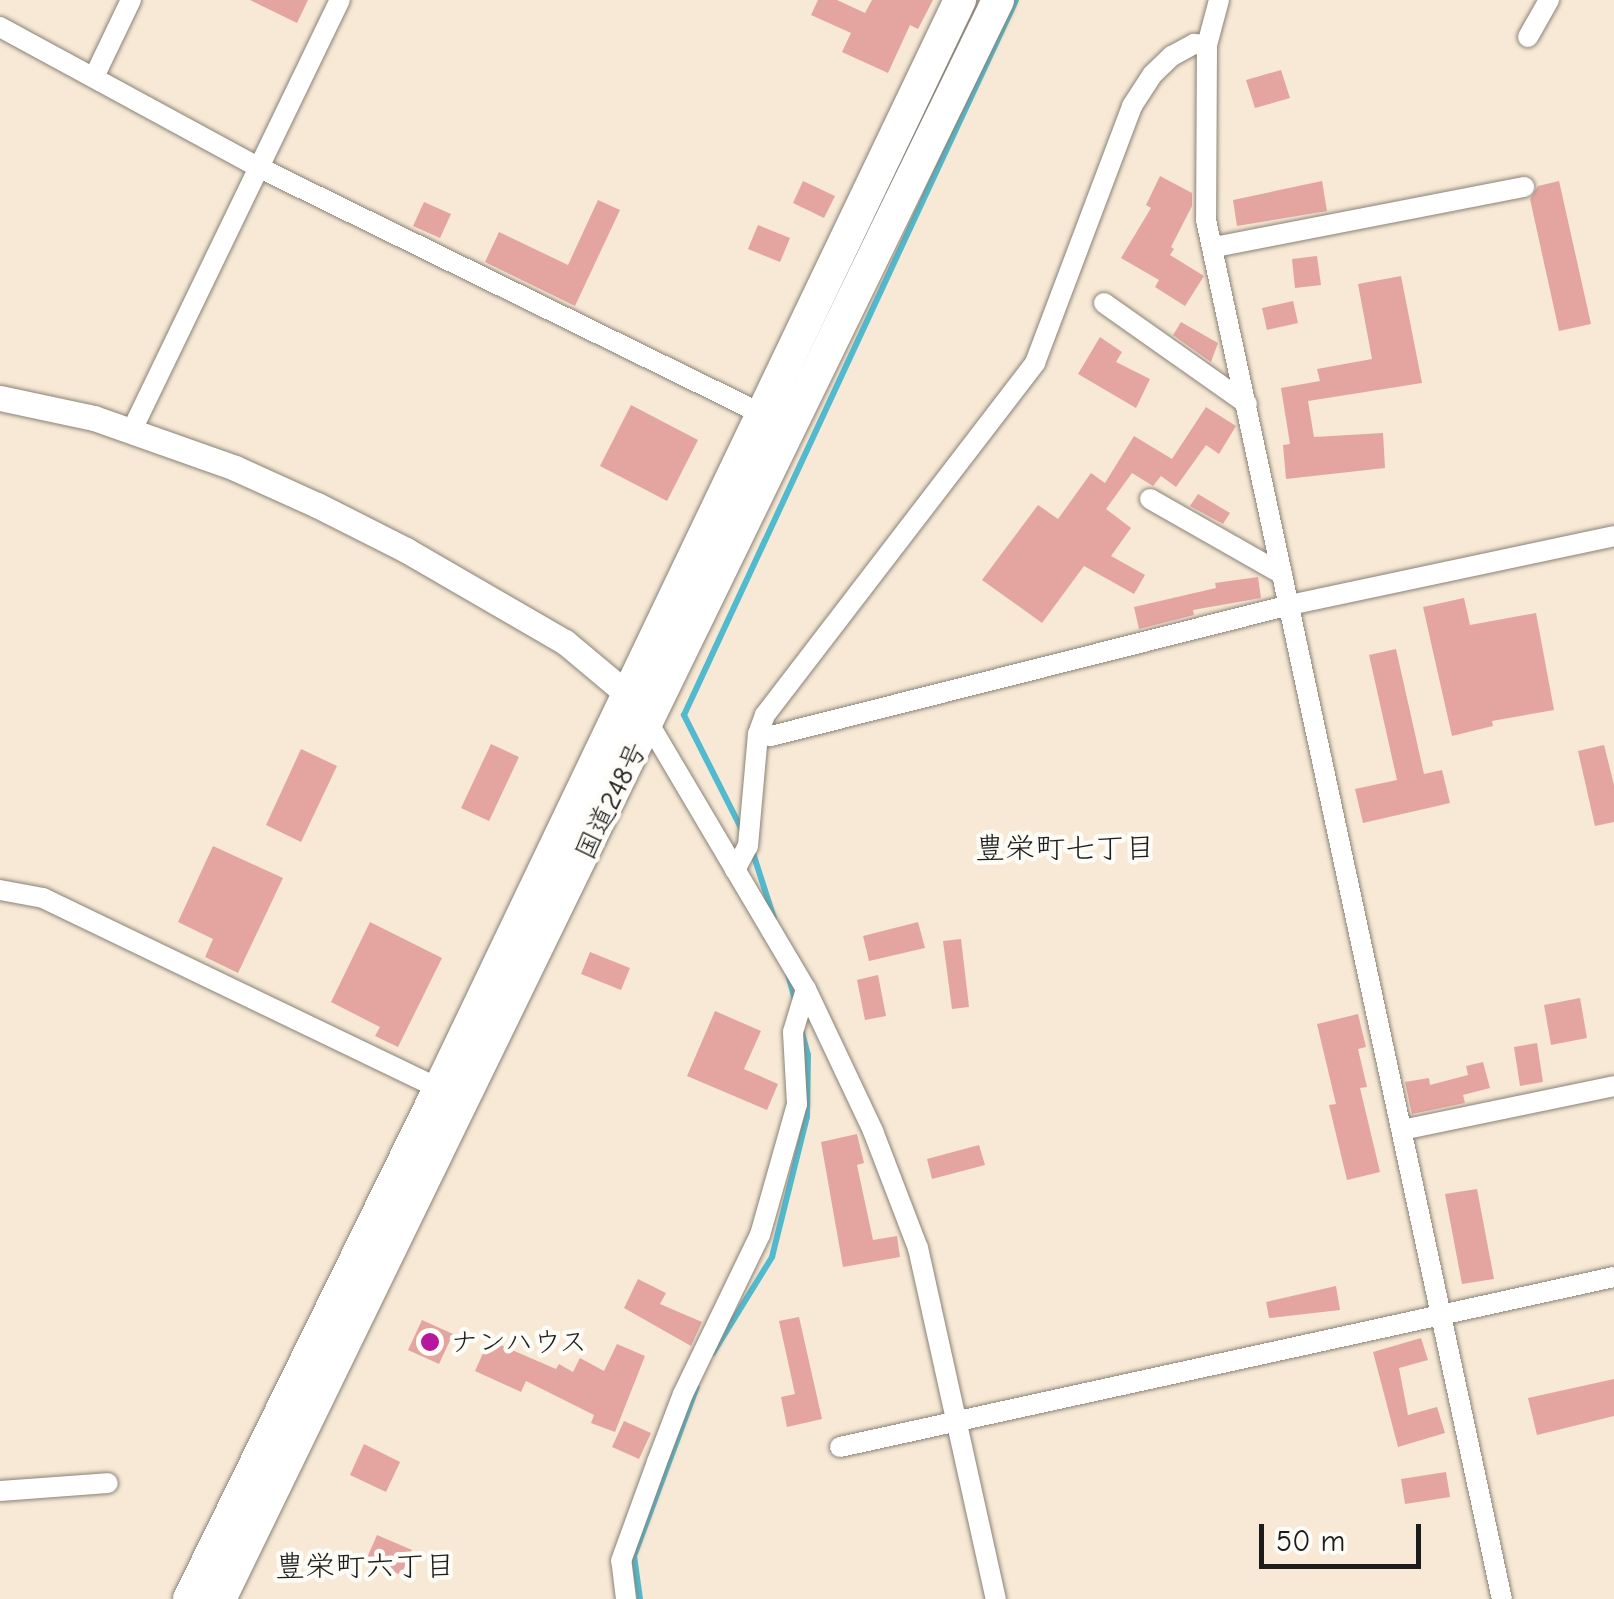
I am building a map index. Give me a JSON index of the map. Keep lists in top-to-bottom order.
{
  "streets": {
    "highway": ["国道248号"]
  },
  "districts": ["豊栄町七丁目", "豊栄町六丁目"],
  "places": ["ナンハウス"],
  "scale_bar": "50 m"
}
